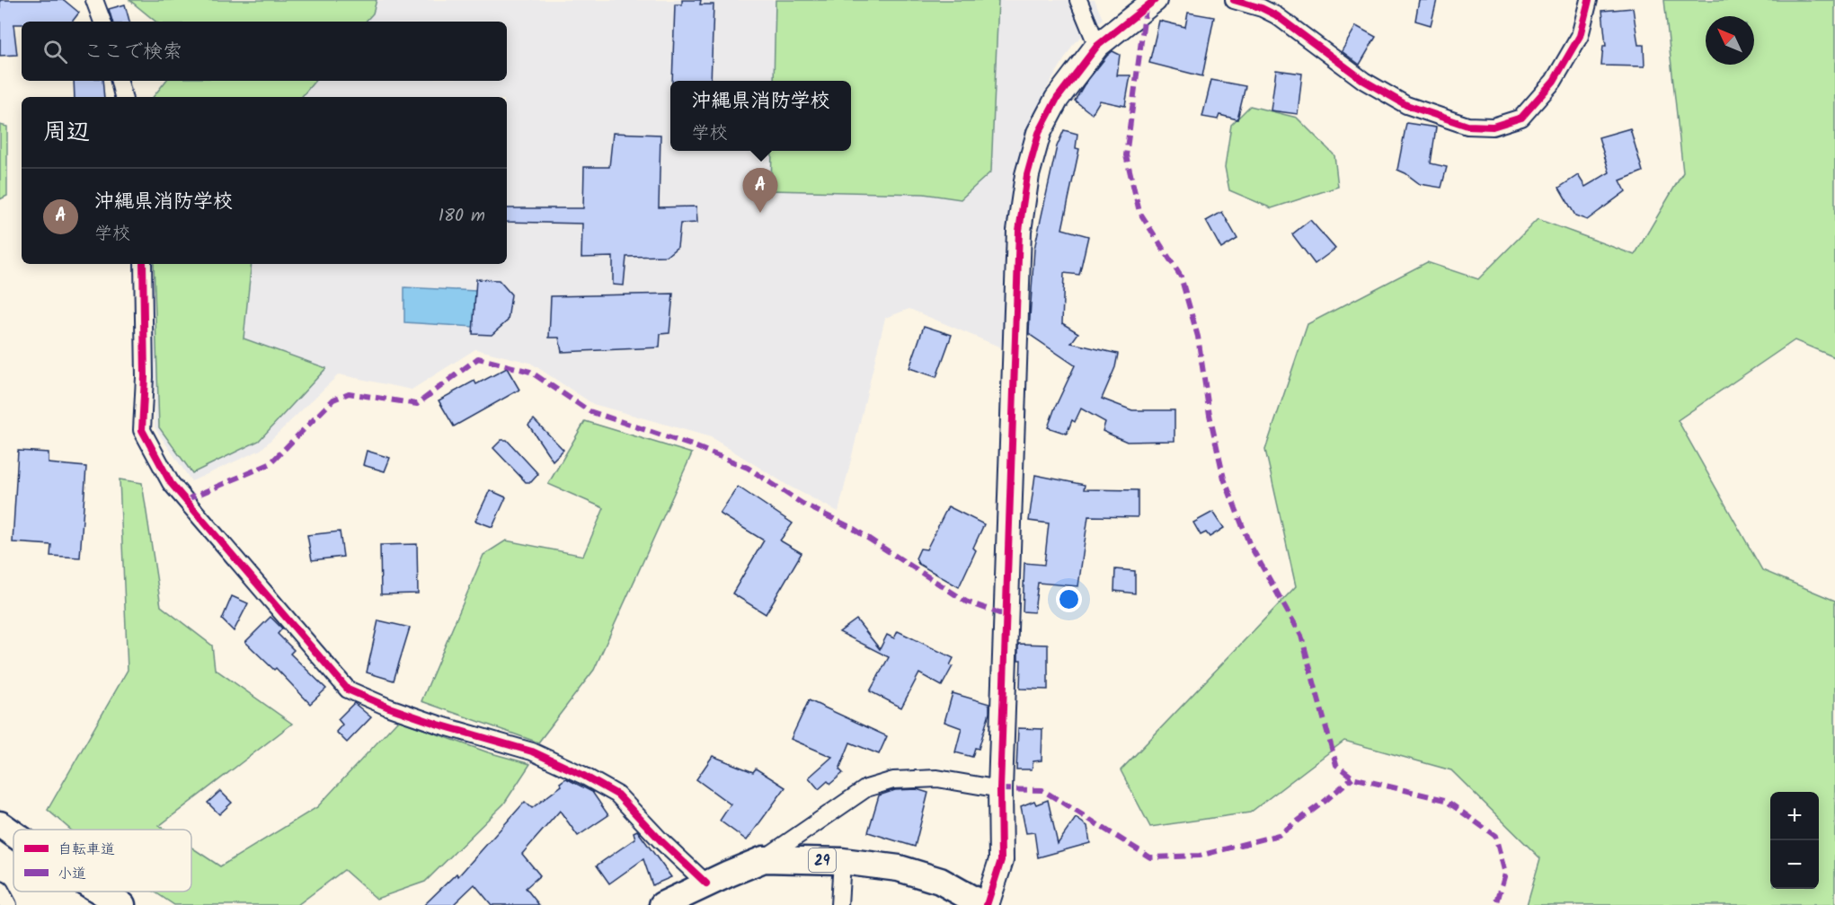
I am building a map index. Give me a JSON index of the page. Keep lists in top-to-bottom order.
{
  "streets": {
    "main road": ["29"]
  },
  "legend": ["自転車道", "小道"],
  "north": "top left",
  "page": {
    "search": "ここで検索",
    "popup": ["沖縄県消防学校", "学校"],
    "heading": "周辺",
    "list": [
      {
        "mark": "A",
        "name": "沖縄県消防学校",
        "note": "学校",
        "value": "180 m"
      }
    ],
    "pins": "A",
    "map_buttons": ["+", "−"]
  }
}
